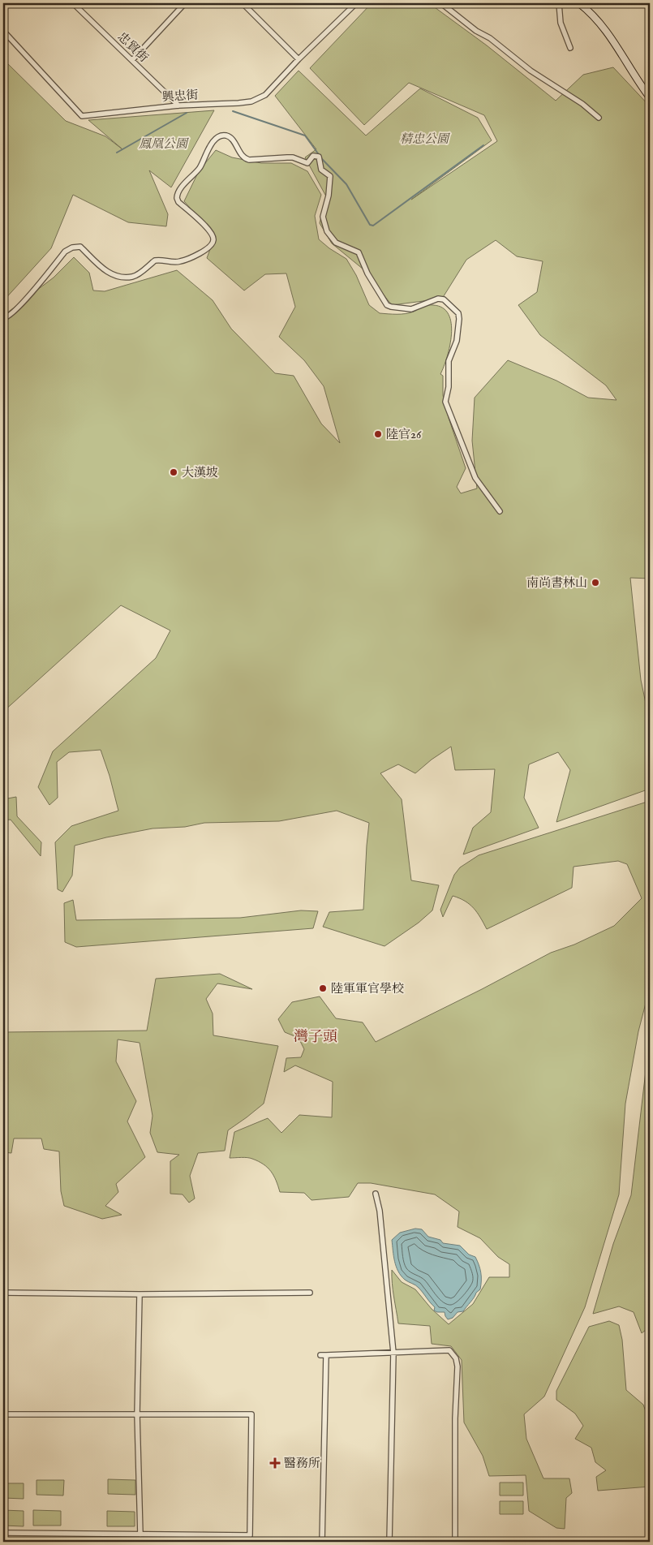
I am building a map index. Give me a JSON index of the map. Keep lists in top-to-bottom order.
{
  "streets": {
    "street": ["忠貿街", "興忠街"]
  },
  "crossings": [
    ["忠貿街", "興忠街"]
  ],
  "districts": ["灣子頭"],
  "parks": ["精忠公園", "鳳凰公園"],
  "places": {
    "other": [
      "陸官26",
      "大漢坡",
      "南尚書林山",
      "陸軍軍官學校"
    ],
    "health": ["醫務所"]
  }
}
